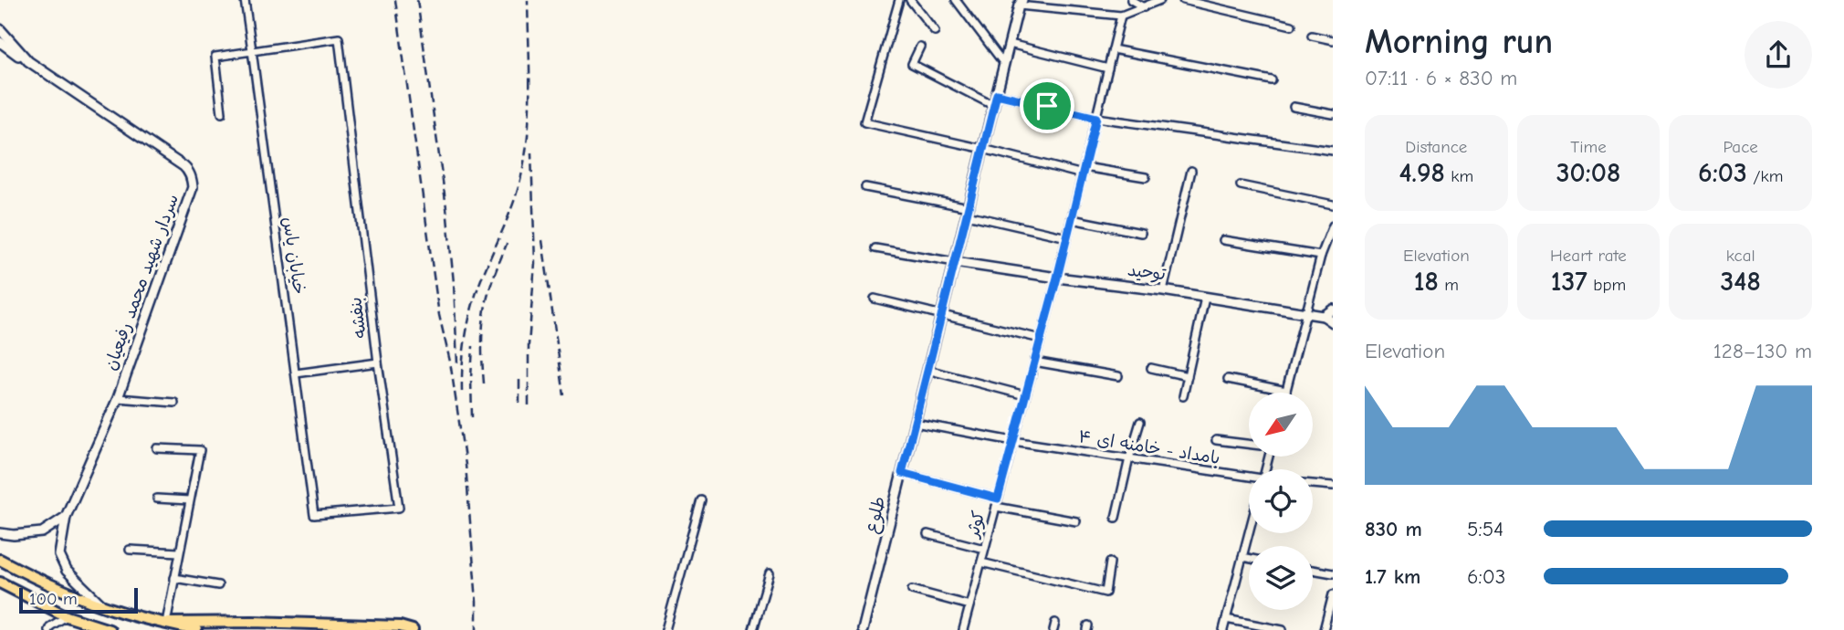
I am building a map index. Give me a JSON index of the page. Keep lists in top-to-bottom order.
{
  "streets": {
    "street": [
      "خیابان یاس",
      "توحید",
      "سردار شهید محمد رفیعیان",
      "بنفشه",
      "بامداد - خامنه ای ۴",
      "طلوع",
      "کوثر"
    ]
  },
  "crossings": [
    ["خیابان یاس", "بنفشه"],
    ["توحید", "طلوع"],
    ["توحید", "کوثر"],
    ["بامداد - خامنه ای ۴", "طلوع"],
    ["بامداد - خامنه ای ۴", "کوثر"]
  ],
  "scale_bar": "100 m",
  "north": "bottom left",
  "page": {
    "heading": ["Morning run", "07:11 · 6 × 830 m"],
    "stats": [
      ["Distance", "4.98 km"],
      ["Time", "30:08"],
      ["Pace", "6:03 /km"],
      ["Elevation", "18 m"],
      ["Heart rate", "137 bpm"],
      ["kcal", "348"]
    ],
    "chart": ["Elevation", "128–130 m"],
    "list": [
      {
        "name": "830 m",
        "note": "5:54"
      },
      {
        "name": "1.7 km",
        "note": "6:03"
      }
    ],
    "scale": "100 m"
  }
}
